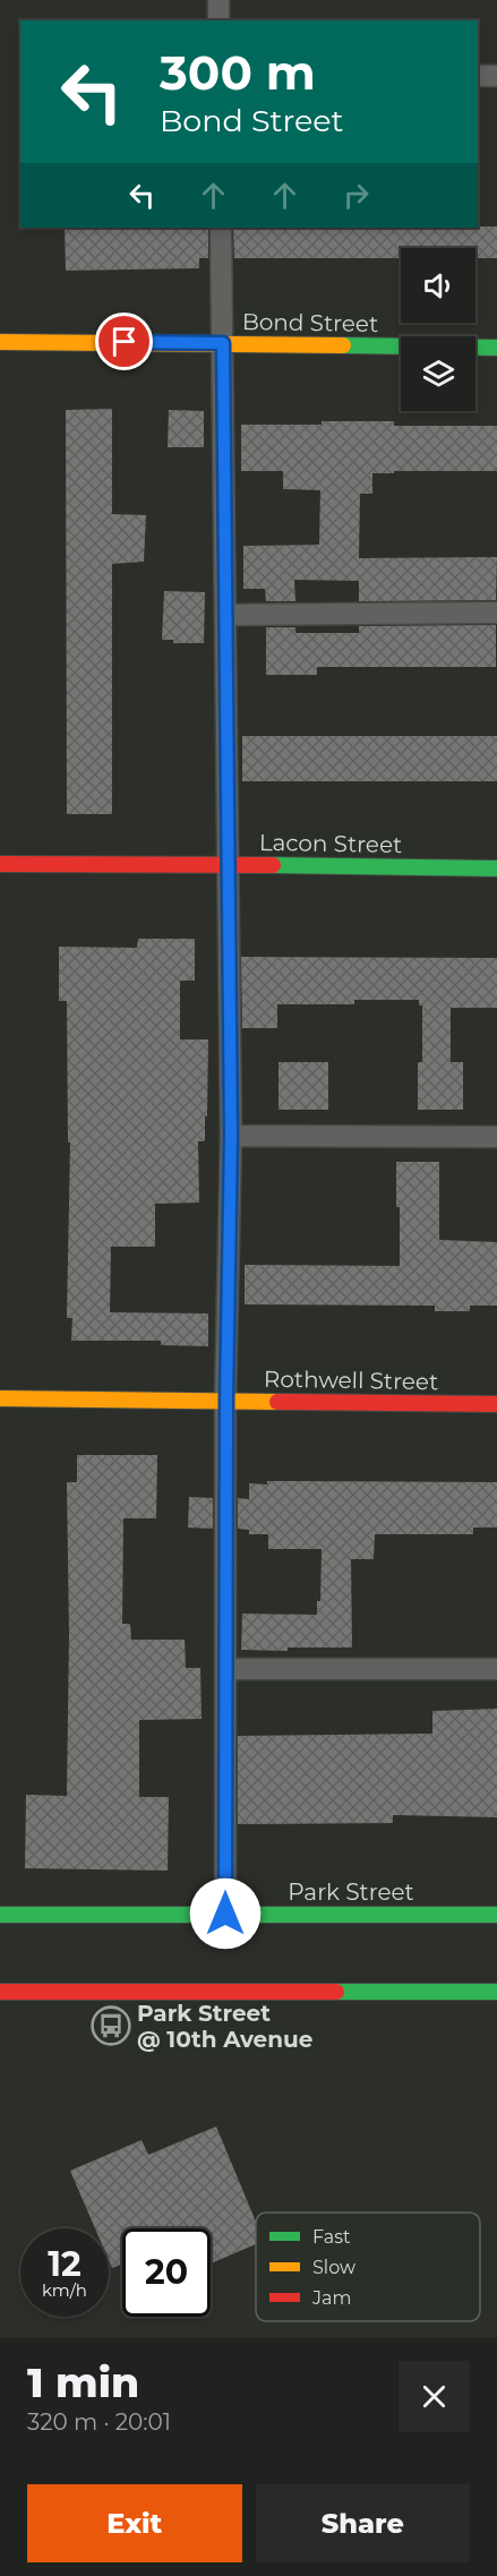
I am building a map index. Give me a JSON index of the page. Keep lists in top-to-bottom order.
{
  "streets": {
    "street": [
      "Bond Street",
      "Lacon Street",
      "Rothwell Street",
      "Park Street"
    ]
  },
  "places": {
    "bus stop": ["Park Street @ 10th Avenue"]
  },
  "legend": ["Fast", "Slow", "Jam"],
  "page": {
    "turn": ["300 m", "Bond Street"],
    "speed": "12 km/h",
    "limit": "20",
    "heading": ["1 min", "320 m · 20:01"],
    "buttons": ["Exit", "Share"]
  }
}
